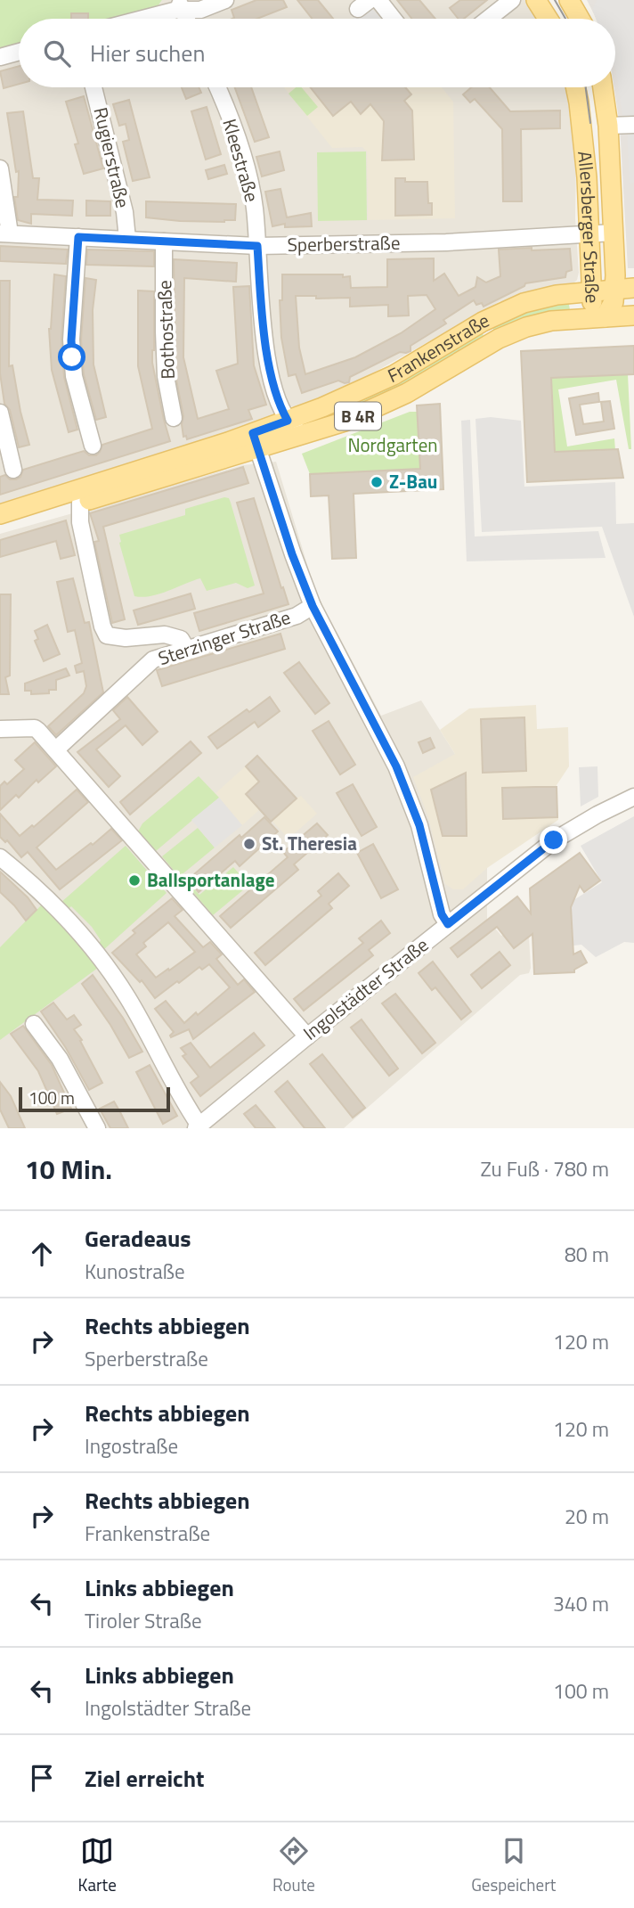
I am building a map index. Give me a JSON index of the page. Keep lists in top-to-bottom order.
{
  "streets": {
    "main road": ["Allersberger Straße", "Frankenstraße", "B 4R"],
    "street": [
      "Rugierstraße",
      "Kleestraße",
      "Sperberstraße",
      "Bothostraße",
      "Sterzinger Straße",
      "Ingolstädter Straße"
    ]
  },
  "crossings": [
    ["Rugierstraße", "Sperberstraße"],
    ["Kleestraße", "Sperberstraße"],
    ["Kleestraße", "Frankenstraße"],
    ["Allersberger Straße", "Sperberstraße"],
    ["Allersberger Straße", "Frankenstraße"],
    ["Sperberstraße", "Bothostraße"]
  ],
  "parks": ["Nordgarten"],
  "places": ["Z-Bau", "St. Theresia", "Ballsportanlage"],
  "scale_bar": "100 m",
  "page": {
    "search": "Hier suchen",
    "scale": "100 m",
    "heading": ["10 Min.", "Zu Fuß · 780 m"],
    "list": [
      ["Geradeaus", "Kunostraße", "80 m"],
      ["Rechts abbiegen", "Sperberstraße", "120 m"],
      ["Rechts abbiegen", "Ingostraße", "120 m"],
      ["Rechts abbiegen", "Frankenstraße", "20 m"],
      ["Links abbiegen", "Tiroler Straße", "340 m"],
      ["Links abbiegen", "Ingolstädter Straße", "100 m"],
      "Ziel erreicht"
    ],
    "nav": ["Karte", "Route", "Gespeichert"]
  }
}
